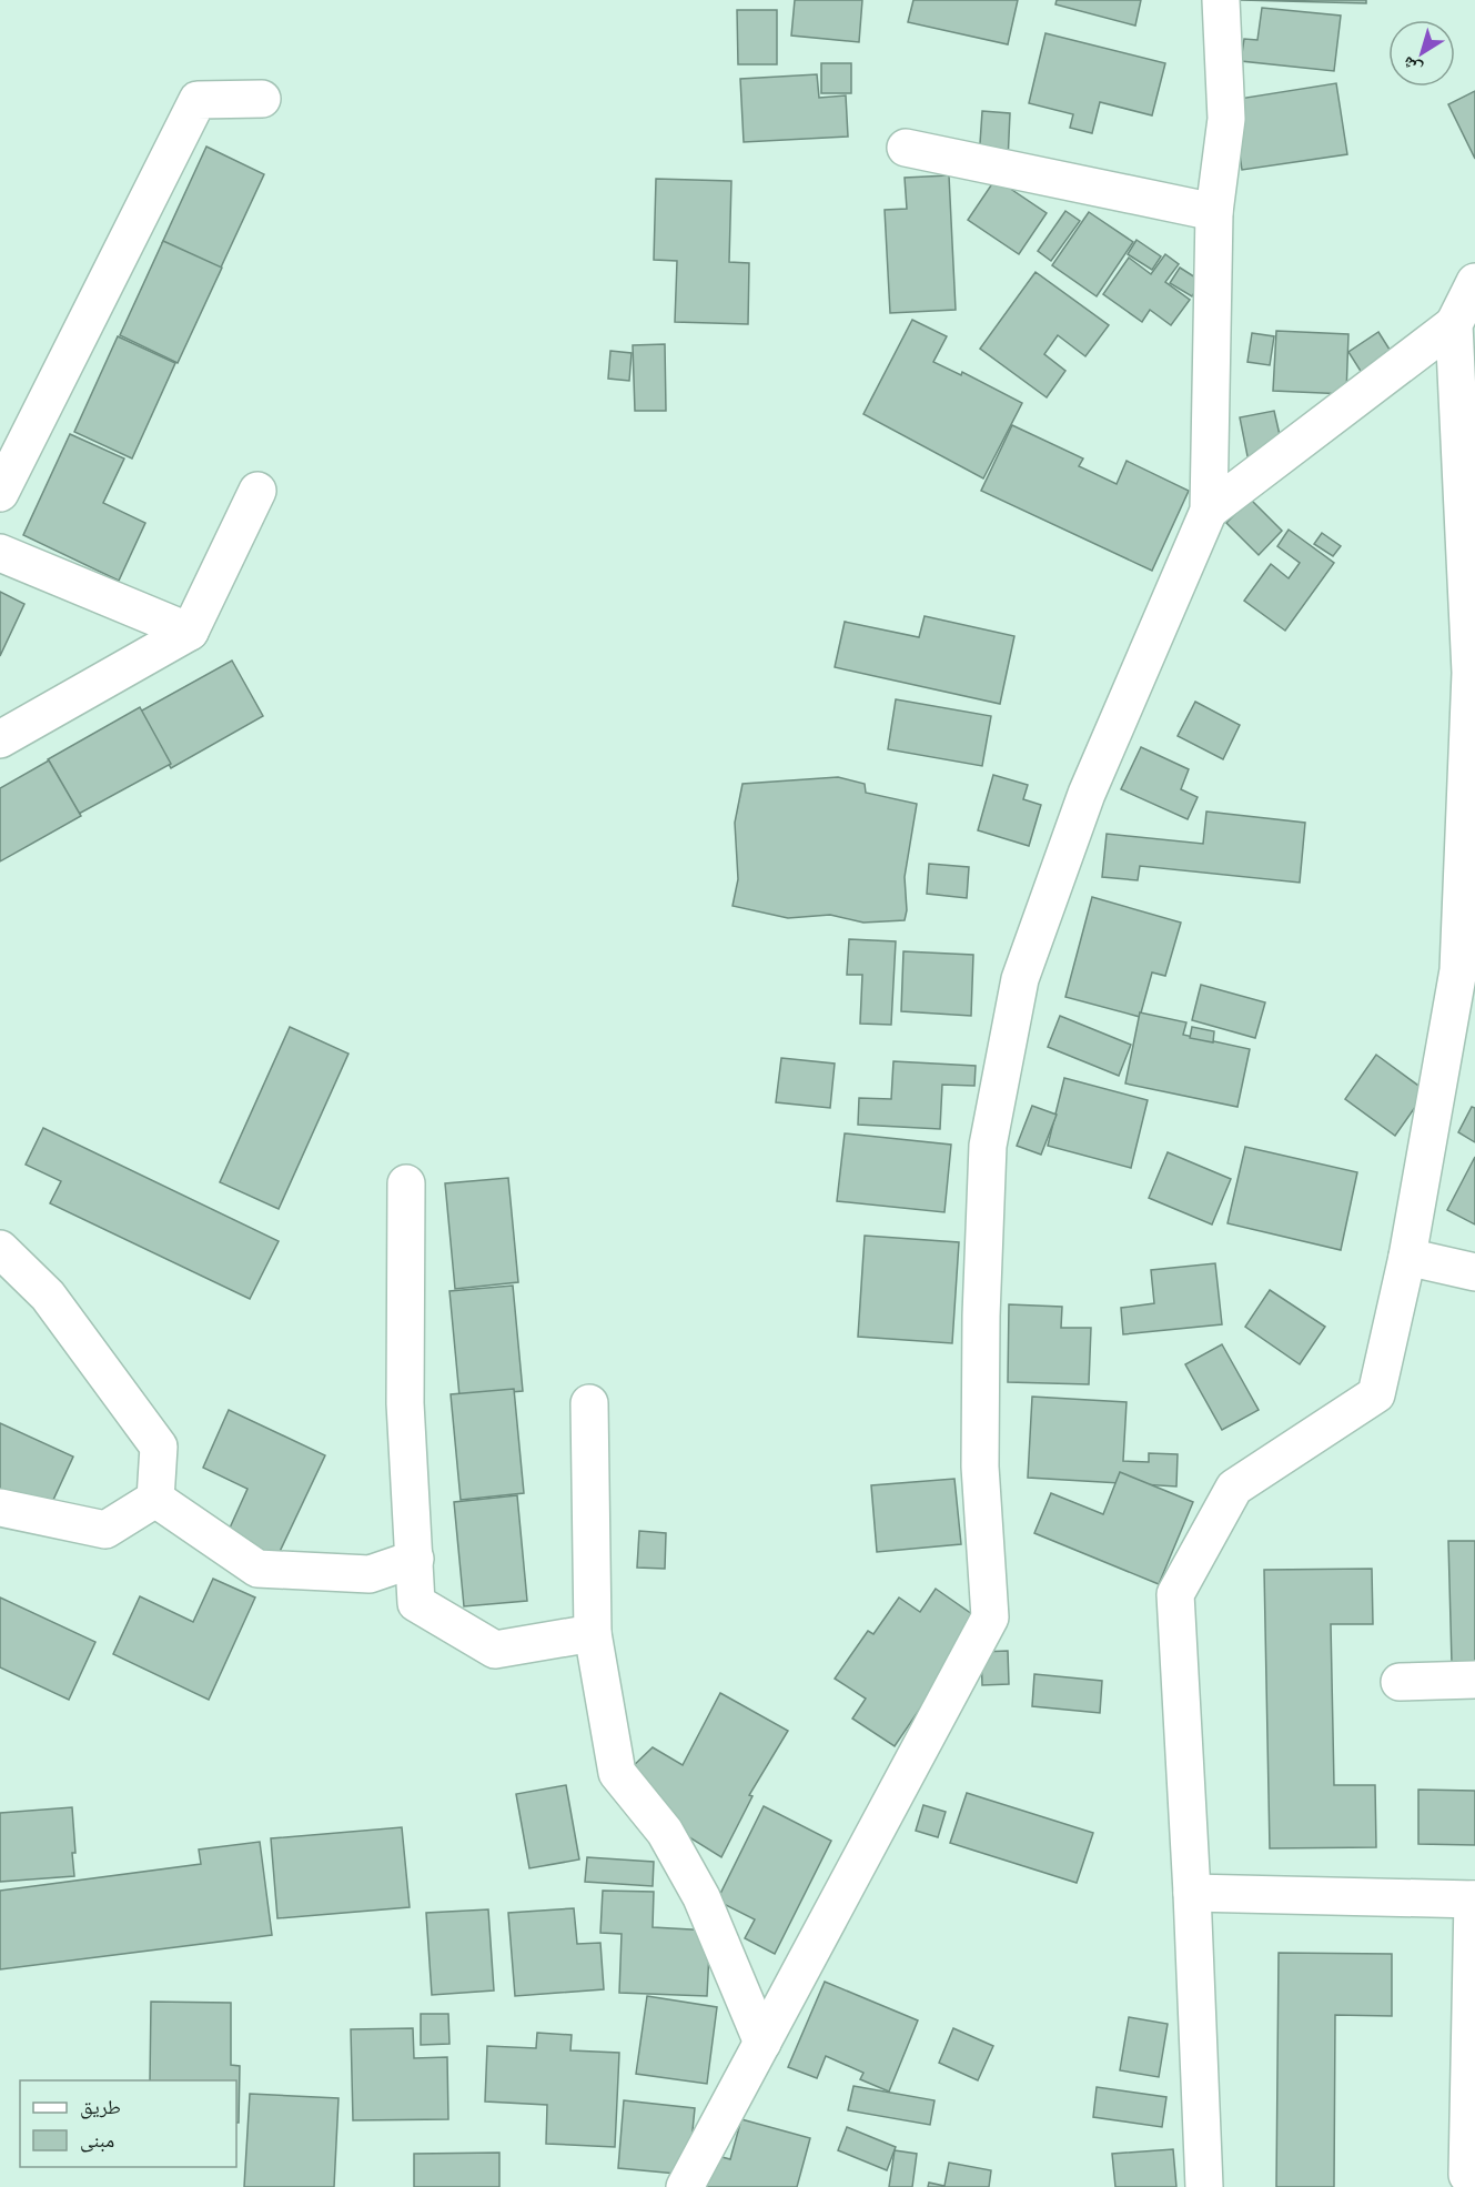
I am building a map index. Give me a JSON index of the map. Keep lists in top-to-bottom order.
{
  "legend": ["طريق", "مبنى"],
  "north": "bottom left"
}
